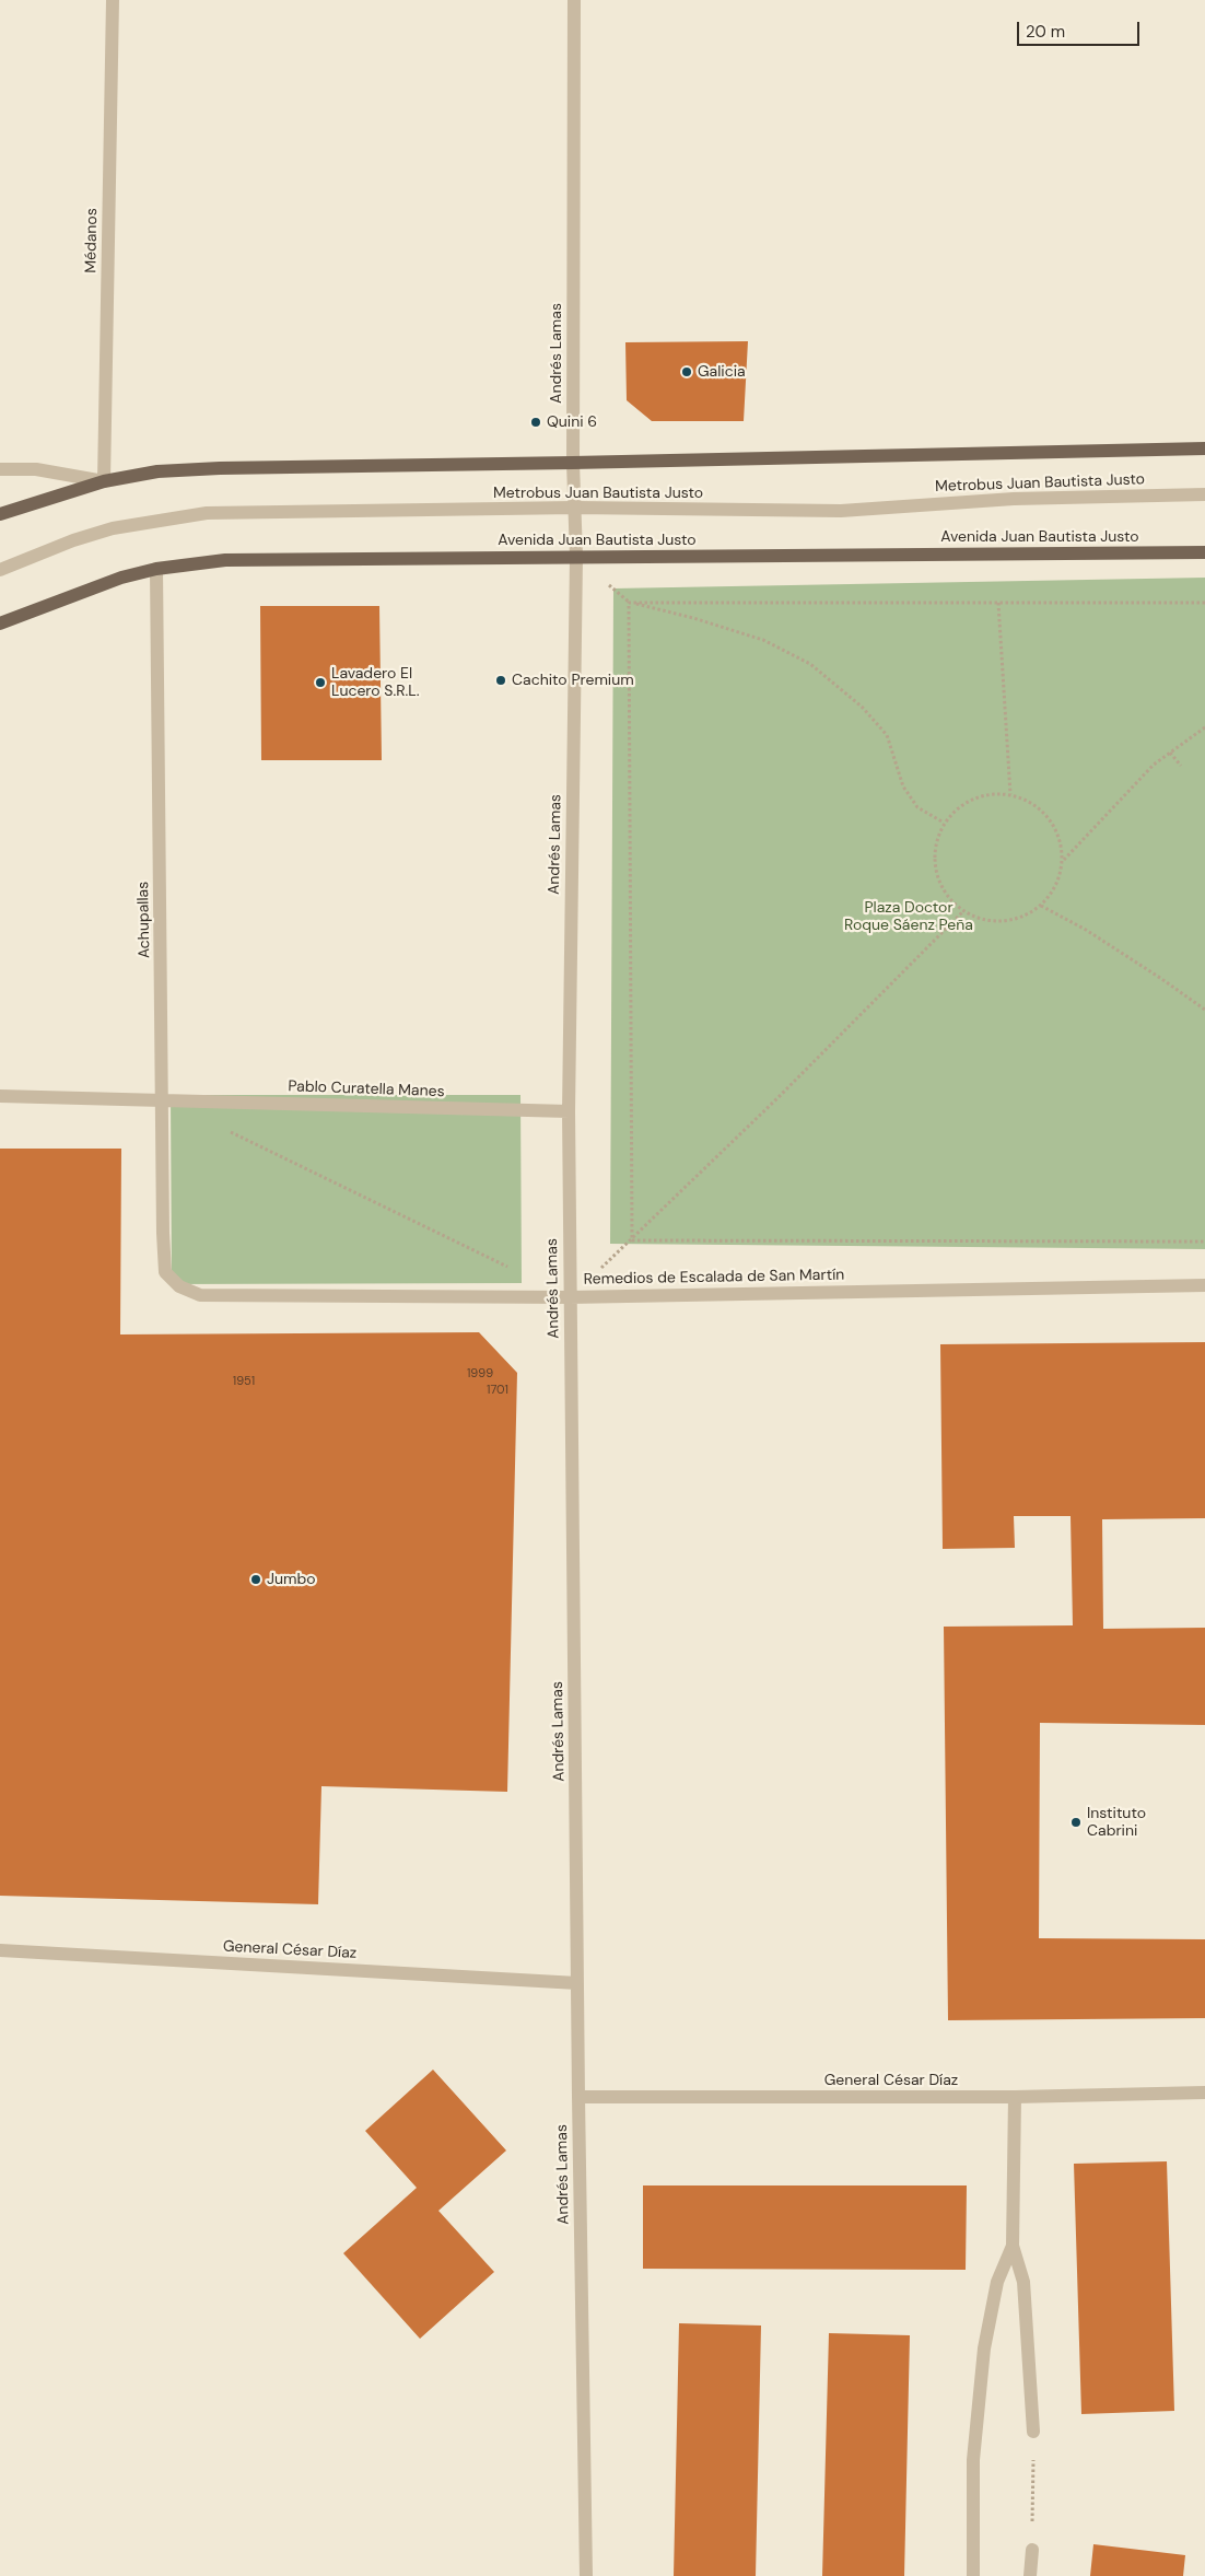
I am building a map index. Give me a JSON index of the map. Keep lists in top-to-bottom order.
{
  "streets": {
    "main road": ["Avenida Juan Bautista Justo"],
    "street": [
      "Médanos",
      "Andrés Lamas",
      "Metrobus Juan Bautista Justo",
      "Achupallas",
      "Pablo Curatella Manes",
      "Remedios de Escalada de San Martín",
      "General César Díaz"
    ]
  },
  "crossings": [
    ["Andrés Lamas", "Metrobus Juan Bautista Justo"],
    ["Andrés Lamas", "Avenida Juan Bautista Justo"],
    ["Andrés Lamas", "Pablo Curatella Manes"],
    ["Andrés Lamas", "Remedios de Escalada de San Martín"],
    ["Andrés Lamas", "General César Díaz"],
    ["Avenida Juan Bautista Justo", "Achupallas"],
    ["Achupallas", "Pablo Curatella Manes"],
    ["Achupallas", "Remedios de Escalada de San Martín"]
  ],
  "parks": ["Plaza Doctor Roque Sáenz Peña"],
  "places": [
    "Galicia",
    "Quini 6",
    "Cachito Premium",
    "Lavadero El Lucero S.R.L.",
    "Jumbo",
    "Instituto Cabrini"
  ],
  "house_numbers": ["1999", "1951", "1701"],
  "scale_bar": "20 m"
}
